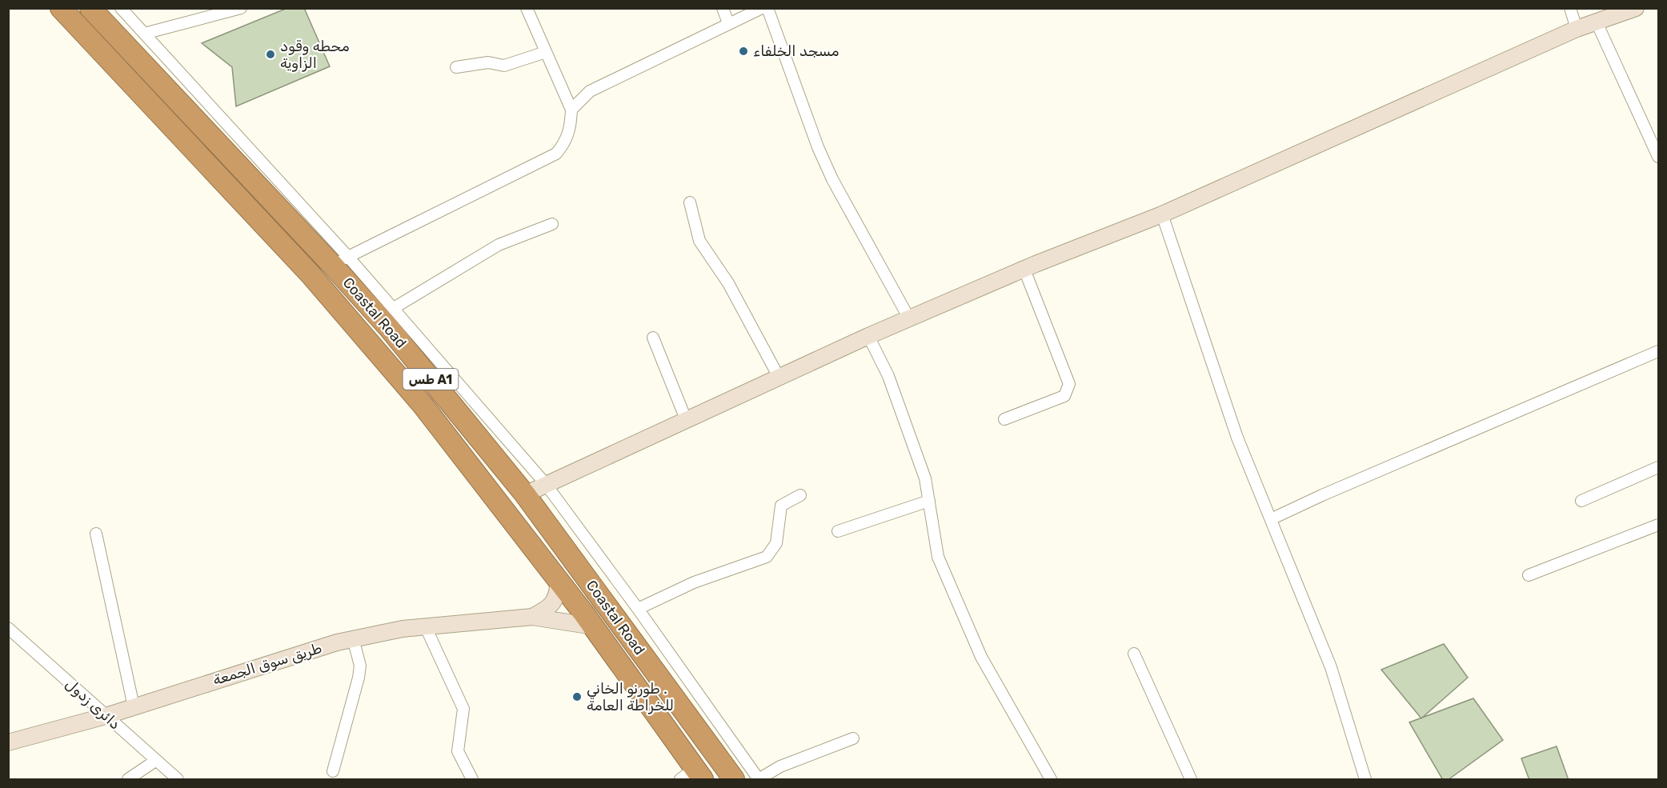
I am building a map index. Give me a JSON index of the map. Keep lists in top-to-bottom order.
{
  "streets": {
    "highway": ["Coastal Road", "طس A1"],
    "street": ["طريق سوق الجمعة", "دائرى زدول"]
  },
  "crossings": [
    ["Coastal Road", "طريق سوق الجمعة"],
    ["طريق سوق الجمعة", "دائرى زدول"]
  ],
  "places": ["مسجد الخلفاء", "محطه وقود الزاوية", "طورنو الخاني . للخراطة العامة"]
}
